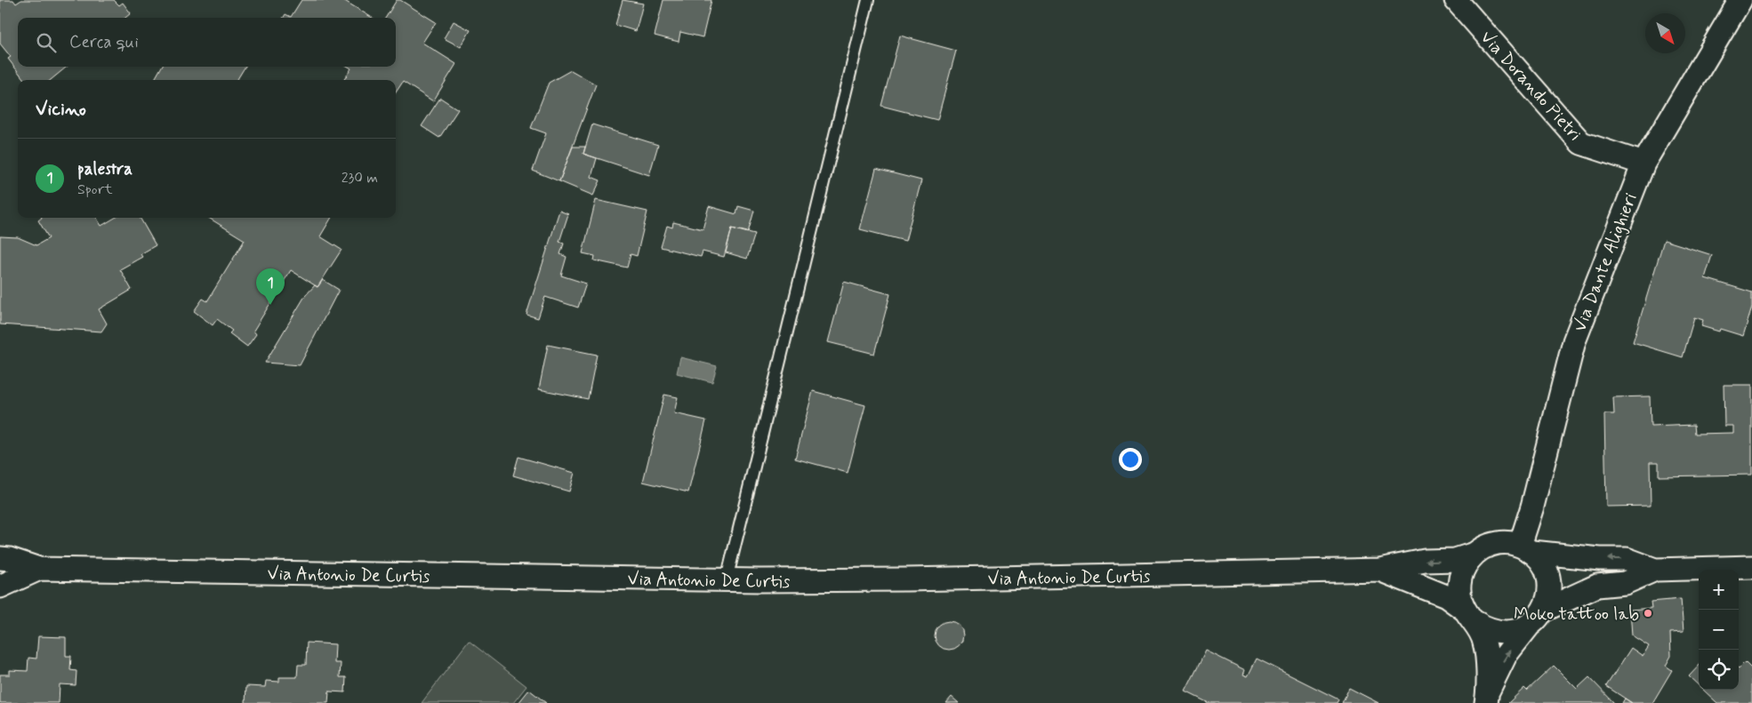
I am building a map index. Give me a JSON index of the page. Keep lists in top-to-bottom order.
{
  "streets": {
    "street": ["Via Dorando Pietri", "Via Dante Alighieri", "Via Antonio De Curtis"]
  },
  "crossings": [
    ["Via Dorando Pietri", "Via Dante Alighieri"],
    ["Via Dante Alighieri", "Via Antonio De Curtis"]
  ],
  "places": ["Moko tattoo lab"],
  "north": "bottom right",
  "page": {
    "search": "Cerca qui",
    "heading": "Vicino",
    "list": [
      {
        "mark": "1",
        "name": "palestra",
        "note": "Sport",
        "value": "230 m"
      }
    ],
    "pins": "1",
    "map_buttons": ["+", "−"]
  }
}
